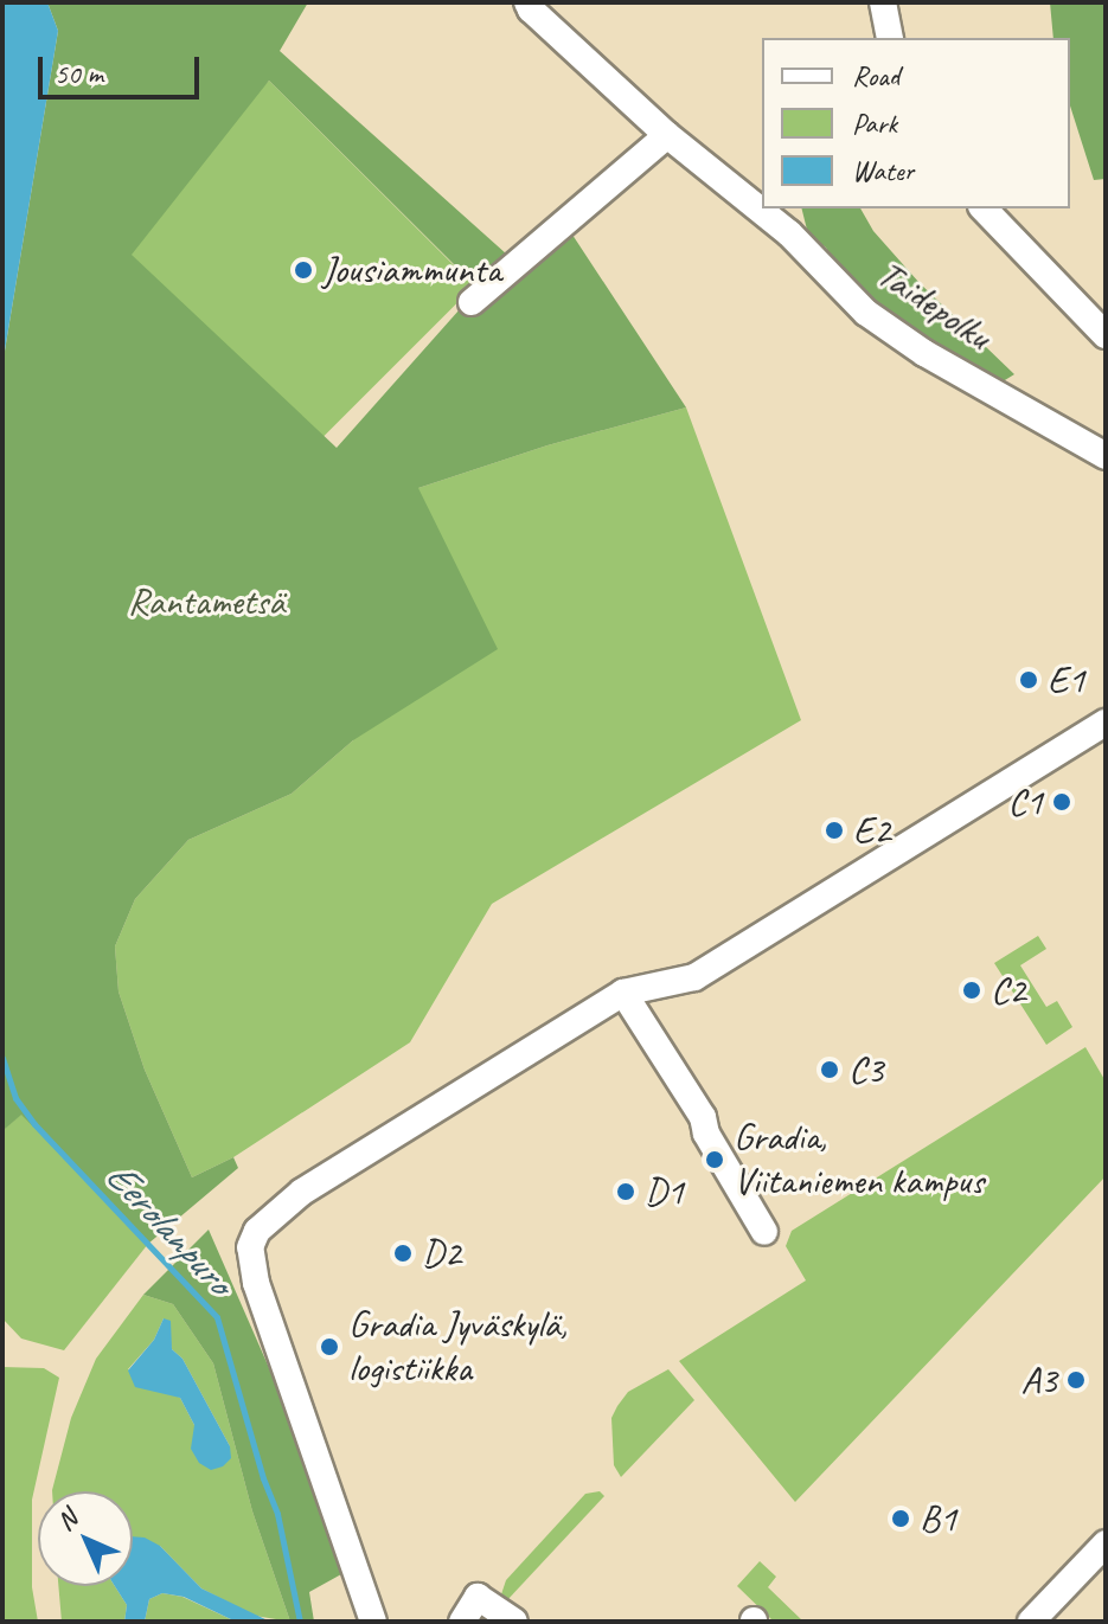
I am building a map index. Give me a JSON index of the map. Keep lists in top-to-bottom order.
{
  "streets": {
    "street": ["Taidepolku"]
  },
  "water": ["Eerolanpuro"],
  "parks": ["Rantametsä"],
  "places": [
    "Jousiammunta",
    "E1",
    "C1",
    "E2",
    "C2",
    "C3",
    "Gradia, Viitaniemen kampus",
    "D1",
    "D2",
    "Gradia Jyväskylä, logistiikka",
    "A3",
    "B1"
  ],
  "legend": ["Road", "Park", "Water"],
  "scale_bar": "50 m",
  "north": "top left"
}
